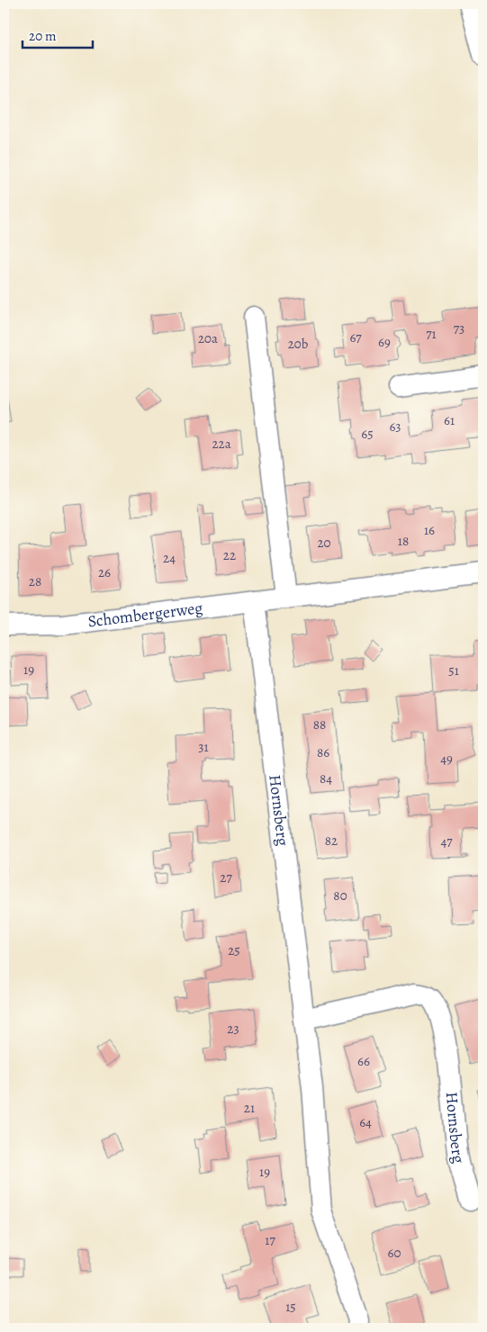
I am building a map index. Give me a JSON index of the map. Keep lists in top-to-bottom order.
{
  "streets": {
    "street": ["Schombergerweg", "Hornsberg"]
  },
  "crossings": [
    ["Schombergerweg", "Hornsberg"]
  ],
  "house_numbers": [
    "73",
    "71",
    "67",
    "20a",
    "69",
    "20b",
    "61",
    "63",
    "65",
    "22a",
    "16",
    "18",
    "20",
    "22",
    "24",
    "26",
    "28",
    "19",
    "51",
    "88",
    "31",
    "86",
    "49",
    "84",
    "82",
    "47",
    "27",
    "80",
    "25",
    "23",
    "66",
    "21",
    "64",
    "19",
    "17",
    "60",
    "15"
  ],
  "scale_bar": "20 m"
}
